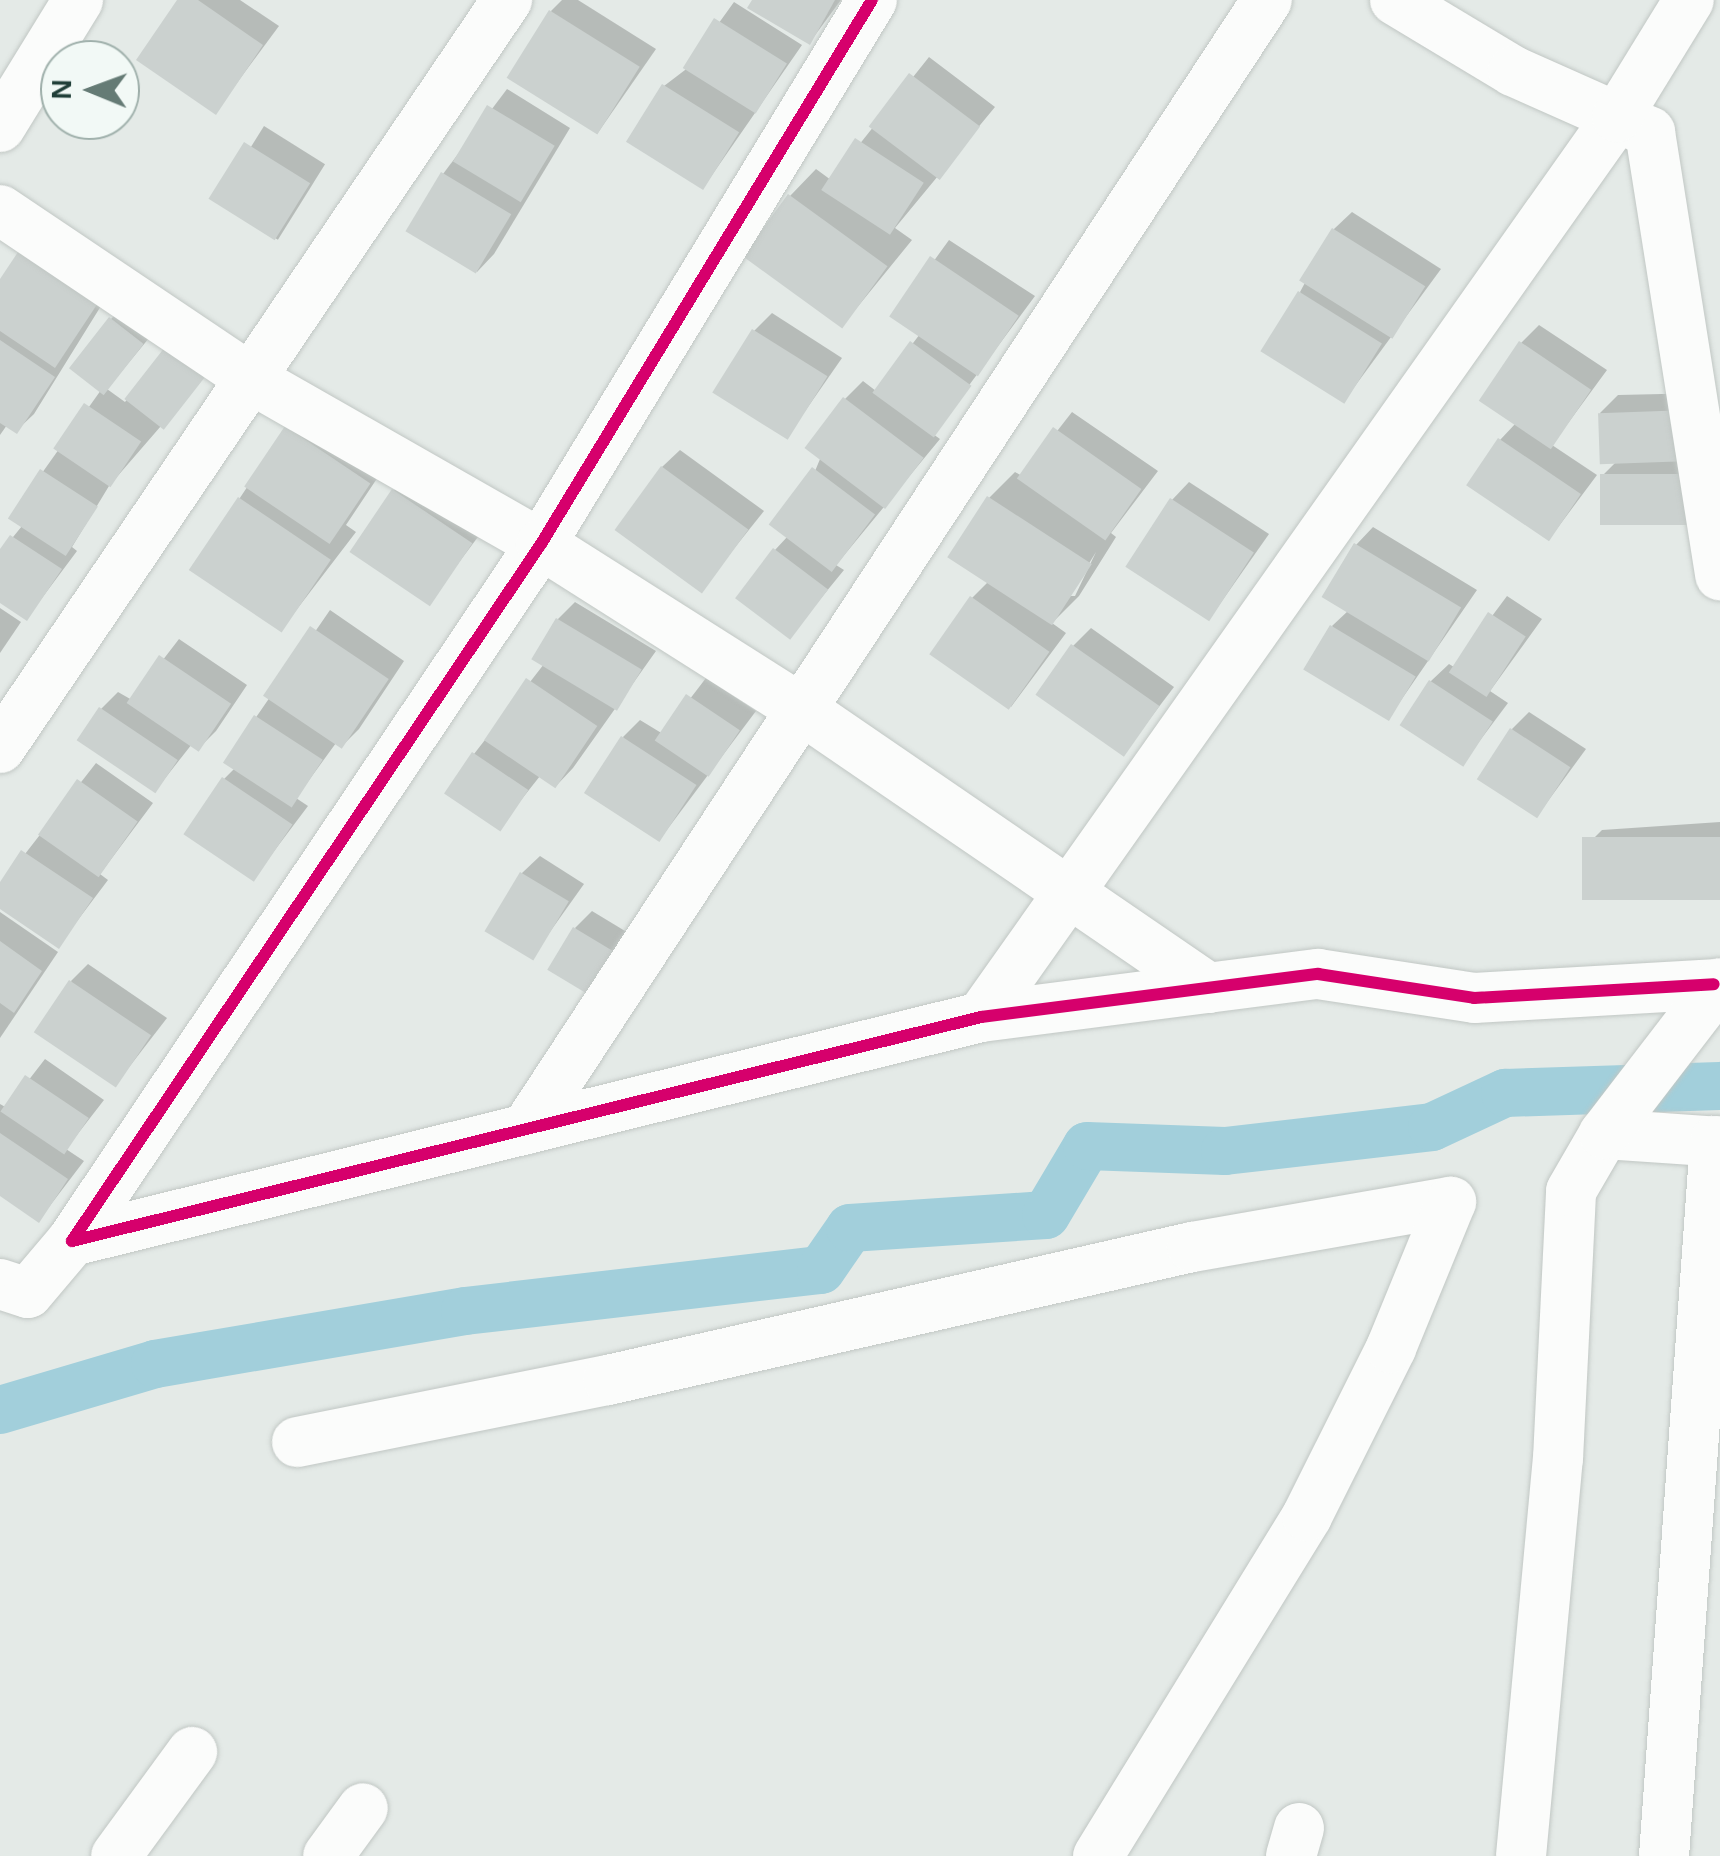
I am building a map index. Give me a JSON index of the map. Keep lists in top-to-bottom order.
{
  "north": "left"
}
